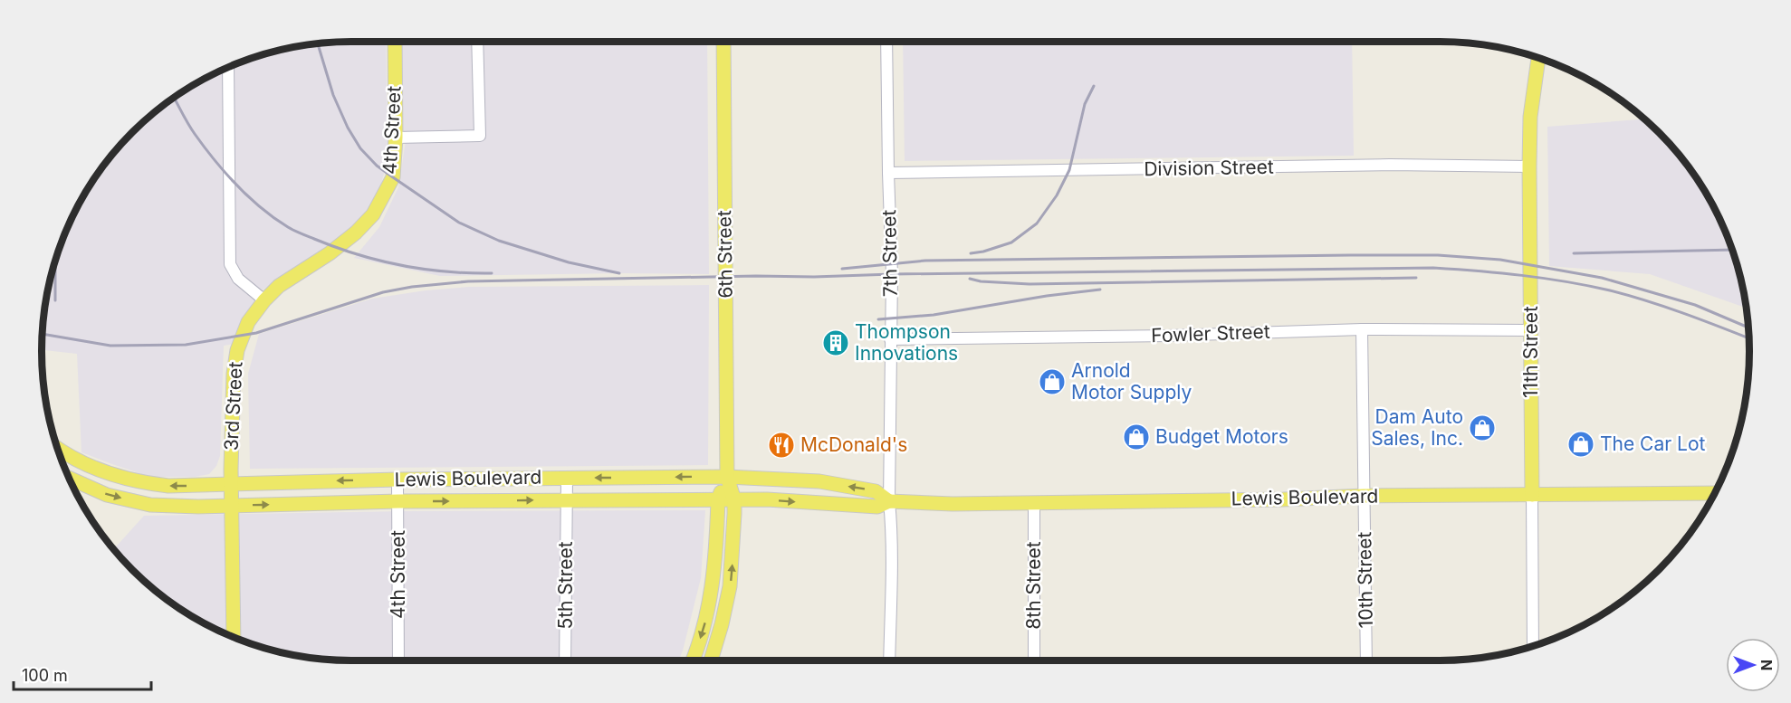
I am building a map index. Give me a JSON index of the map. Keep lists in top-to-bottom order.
{
  "streets": {
    "main road": [
      "4th Street",
      "6th Street",
      "11th Street",
      "3rd Street",
      "Lewis Boulevard"
    ],
    "street": [
      "Division Street",
      "7th Street",
      "Fowler Street",
      "10th Street",
      "5th Street",
      "8th Street"
    ]
  },
  "crossings": [
    ["4th Street", "3rd Street"],
    ["4th Street", "Lewis Boulevard"],
    ["Division Street", "7th Street"],
    ["Division Street", "11th Street"],
    ["7th Street", "Fowler Street"],
    ["7th Street", "Lewis Boulevard"],
    ["6th Street", "Lewis Boulevard"],
    ["Fowler Street", "11th Street"],
    ["Fowler Street", "10th Street"],
    ["11th Street", "Lewis Boulevard"],
    ["3rd Street", "Lewis Boulevard"],
    ["Lewis Boulevard", "10th Street"],
    ["Lewis Boulevard", "5th Street"],
    ["Lewis Boulevard", "8th Street"]
  ],
  "places": {
    "building": ["Thompson Innovations"],
    "shop": [
      "Arnold Motor Supply",
      "Dam Auto Sales, Inc.",
      "Budget Motors",
      "The Car Lot"
    ],
    "restaurant": ["McDonald's"]
  },
  "scale_bar": "100 m",
  "north": "right"
}
